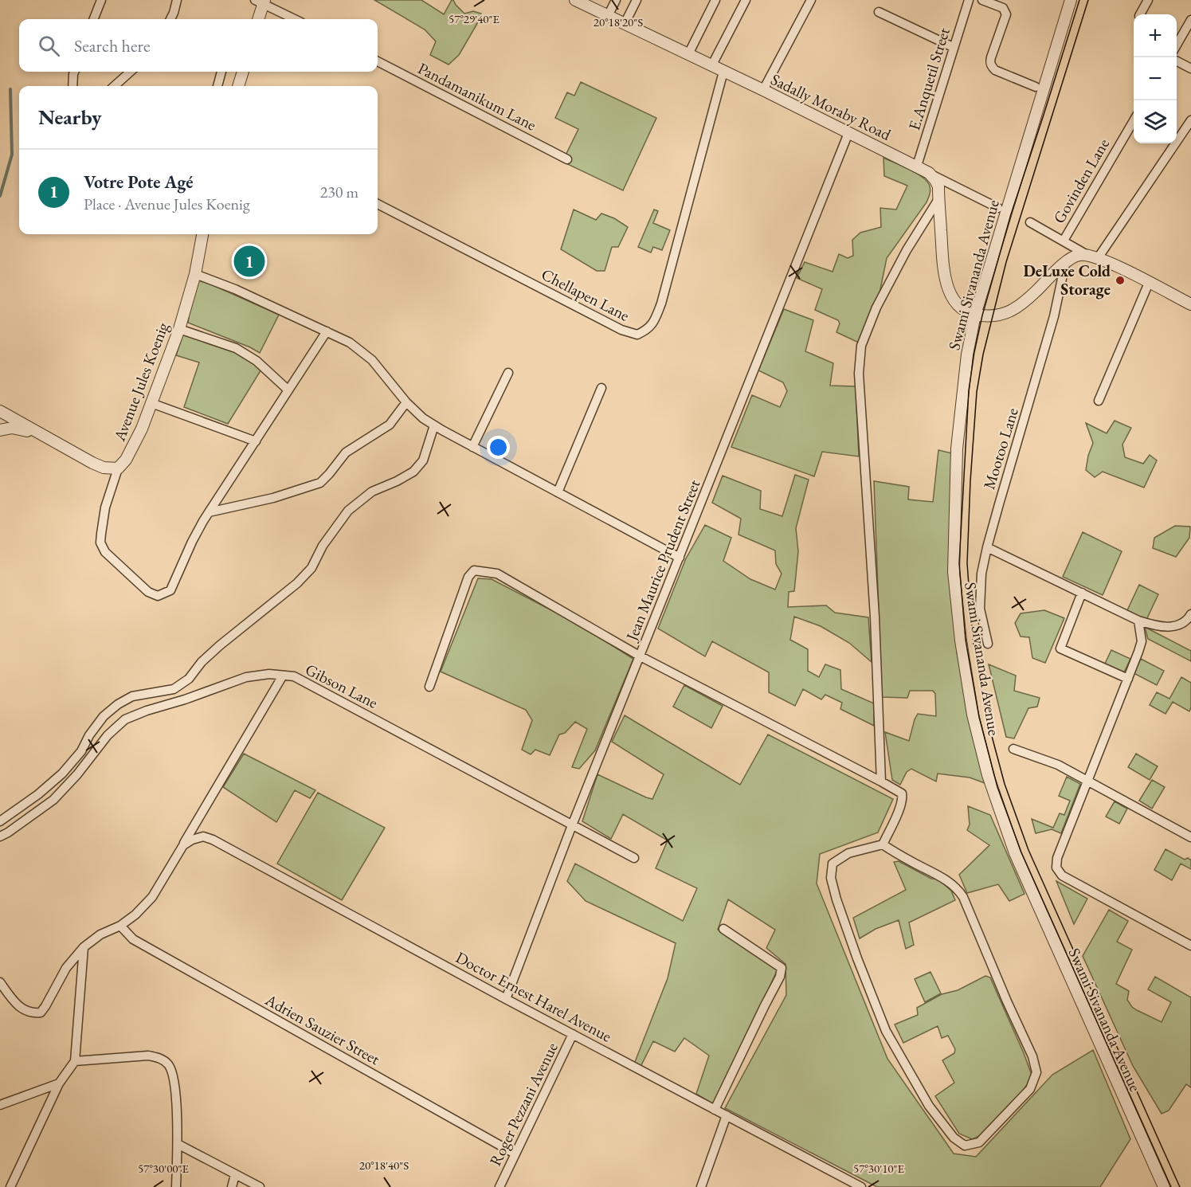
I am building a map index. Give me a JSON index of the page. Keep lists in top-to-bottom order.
{
  "streets": {
    "street": [
      "E.Anquetil Street",
      "Pandamanikum Lane",
      "Sadally Moraby Road",
      "Govinden Lane",
      "Swami Sivananda Avenue",
      "Chellapen Lane",
      "Avenue Jules Koenig",
      "Mootoo Lane",
      "Jean Maurice Prudent Street",
      "Gibson Lane",
      "Doctor Ernest Harel Avenue",
      "Adrien Sauzier Street",
      "Roger Pezzani Avenue"
    ]
  },
  "crossings": [
    ["E.Anquetil Street", "Sadally Moraby Road"],
    ["Sadally Moraby Road", "Chellapen Lane"],
    ["Sadally Moraby Road", "Jean Maurice Prudent Street"],
    ["Jean Maurice Prudent Street", "Gibson Lane"],
    ["Jean Maurice Prudent Street", "Doctor Ernest Harel Avenue"],
    ["Doctor Ernest Harel Avenue", "Roger Pezzani Avenue"],
    ["Adrien Sauzier Street", "Roger Pezzani Avenue"]
  ],
  "places": ["DeLuxe Cold Storage"],
  "page": {
    "map_buttons": ["+", "−"],
    "search": "Search here",
    "heading": "Nearby",
    "list": [
      {
        "mark": "1",
        "name": "Votre Pote Agé",
        "note": "Place · Avenue Jules Koenig",
        "value": "230 m"
      }
    ],
    "pins": "1"
  },
  "coordinates": [
    "57°29'40\"E",
    "20°18'20\"S",
    "20°18'40\"S",
    "57°30'00\"E",
    "57°30'10\"E"
  ]
}
